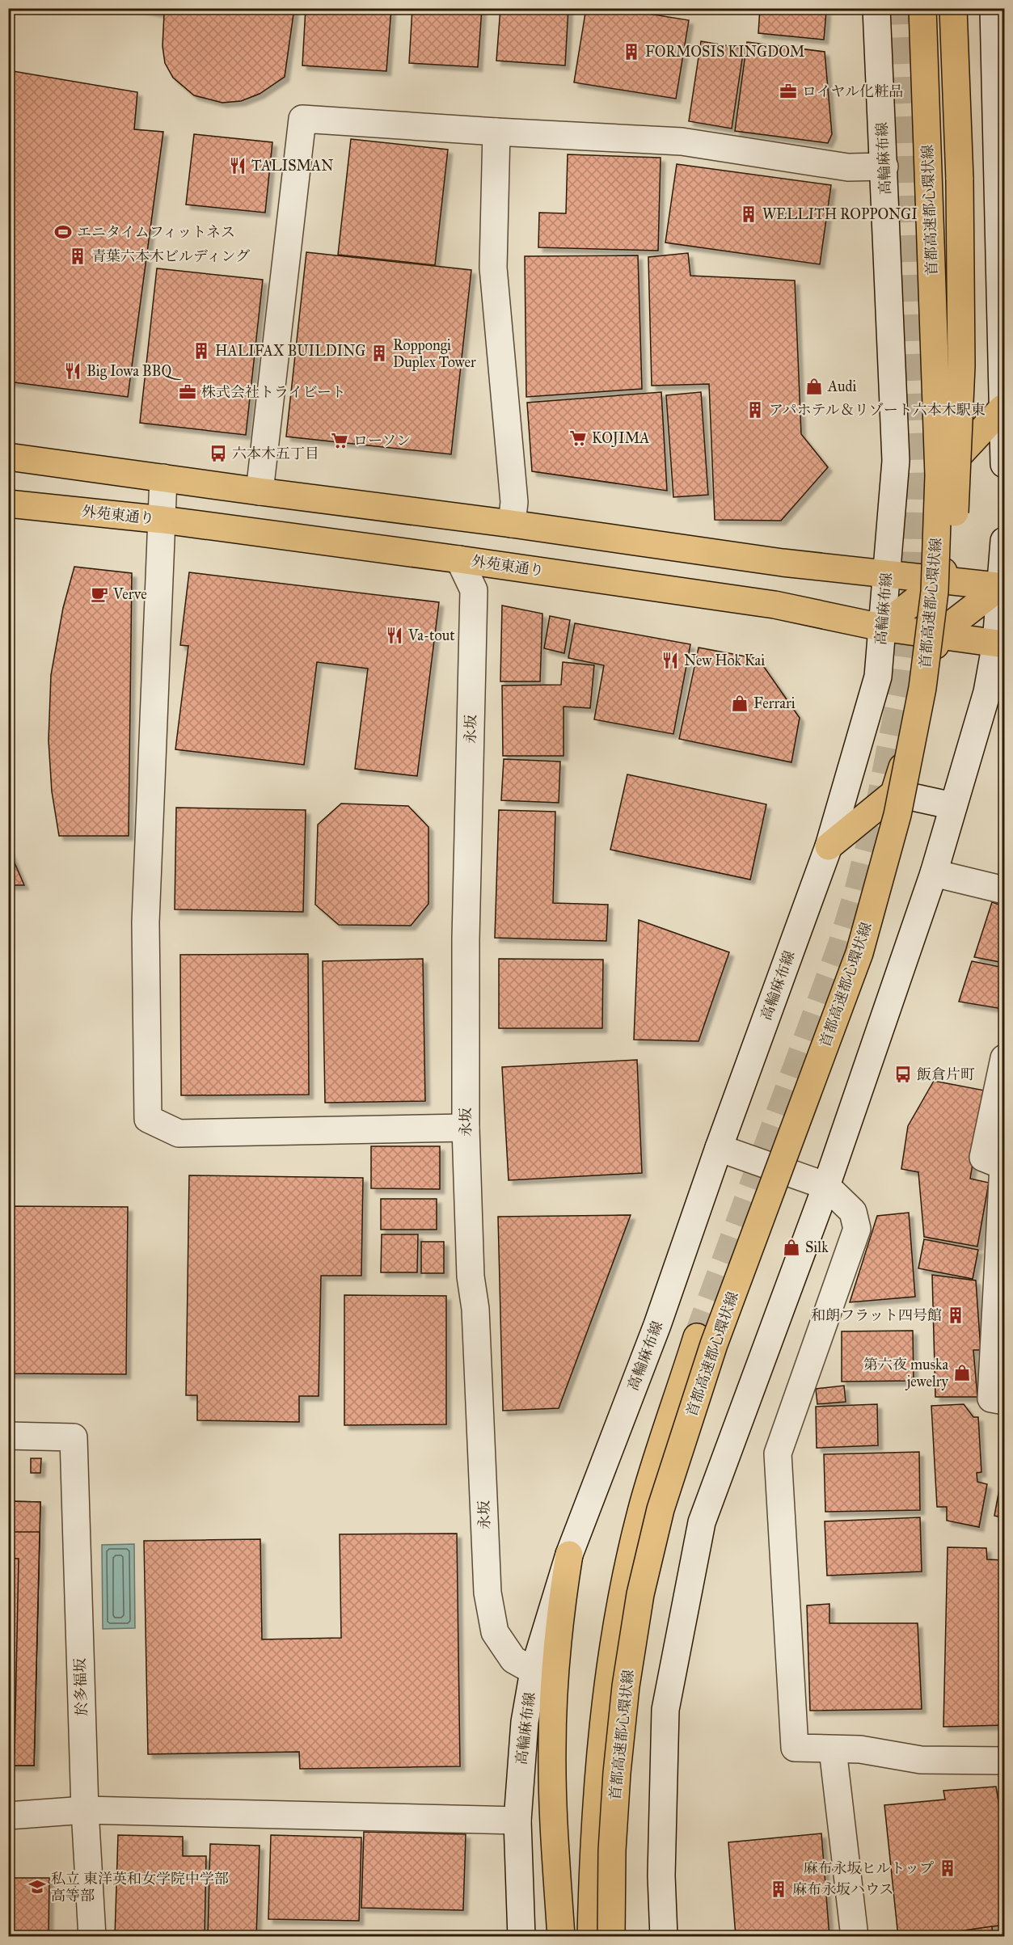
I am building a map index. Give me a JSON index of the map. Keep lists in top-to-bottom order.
{
  "streets": {
    "main road": ["首都高速都心環状線", "外苑東通り"],
    "street": ["高輪麻布線", "永坂", "於多福坂"]
  },
  "crossings": [
    ["高輪麻布線", "外苑東通り"],
    ["高輪麻布線", "永坂"],
    ["外苑東通り", "永坂"]
  ],
  "places": {
    "building": [
      "FORMOSIS KINGDOM",
      "WELLITH ROPPONGI",
      "青葉六本木ビルディング",
      "HALIFAX BUILDING",
      "Roppongi Duplex Tower",
      "アパホテル＆リゾート六本木駅東",
      "和朗フラット四号館",
      "麻布永坂ヒルトップ",
      "麻布永坂ハウス"
    ],
    "office": ["ロイヤル化粧品", "株式会社トライビート"],
    "restaurant": [
      "TALISMAN",
      "Big Iowa BBQ",
      "Va-tout",
      "New Hok Kai"
    ],
    "sports": ["エニタイムフィットネス"],
    "shop": [
      "Audi",
      "Ferrari",
      "Silk",
      "第六夜 muska jewelry"
    ],
    "supermarket": ["KOJIMA", "ローソン"],
    "bus stop": ["六本木五丁目", "飯倉片町"],
    "cafe": ["Verve"],
    "school or university": ["私立 東洋英和女学院中学部 高等部"]
  }
}
